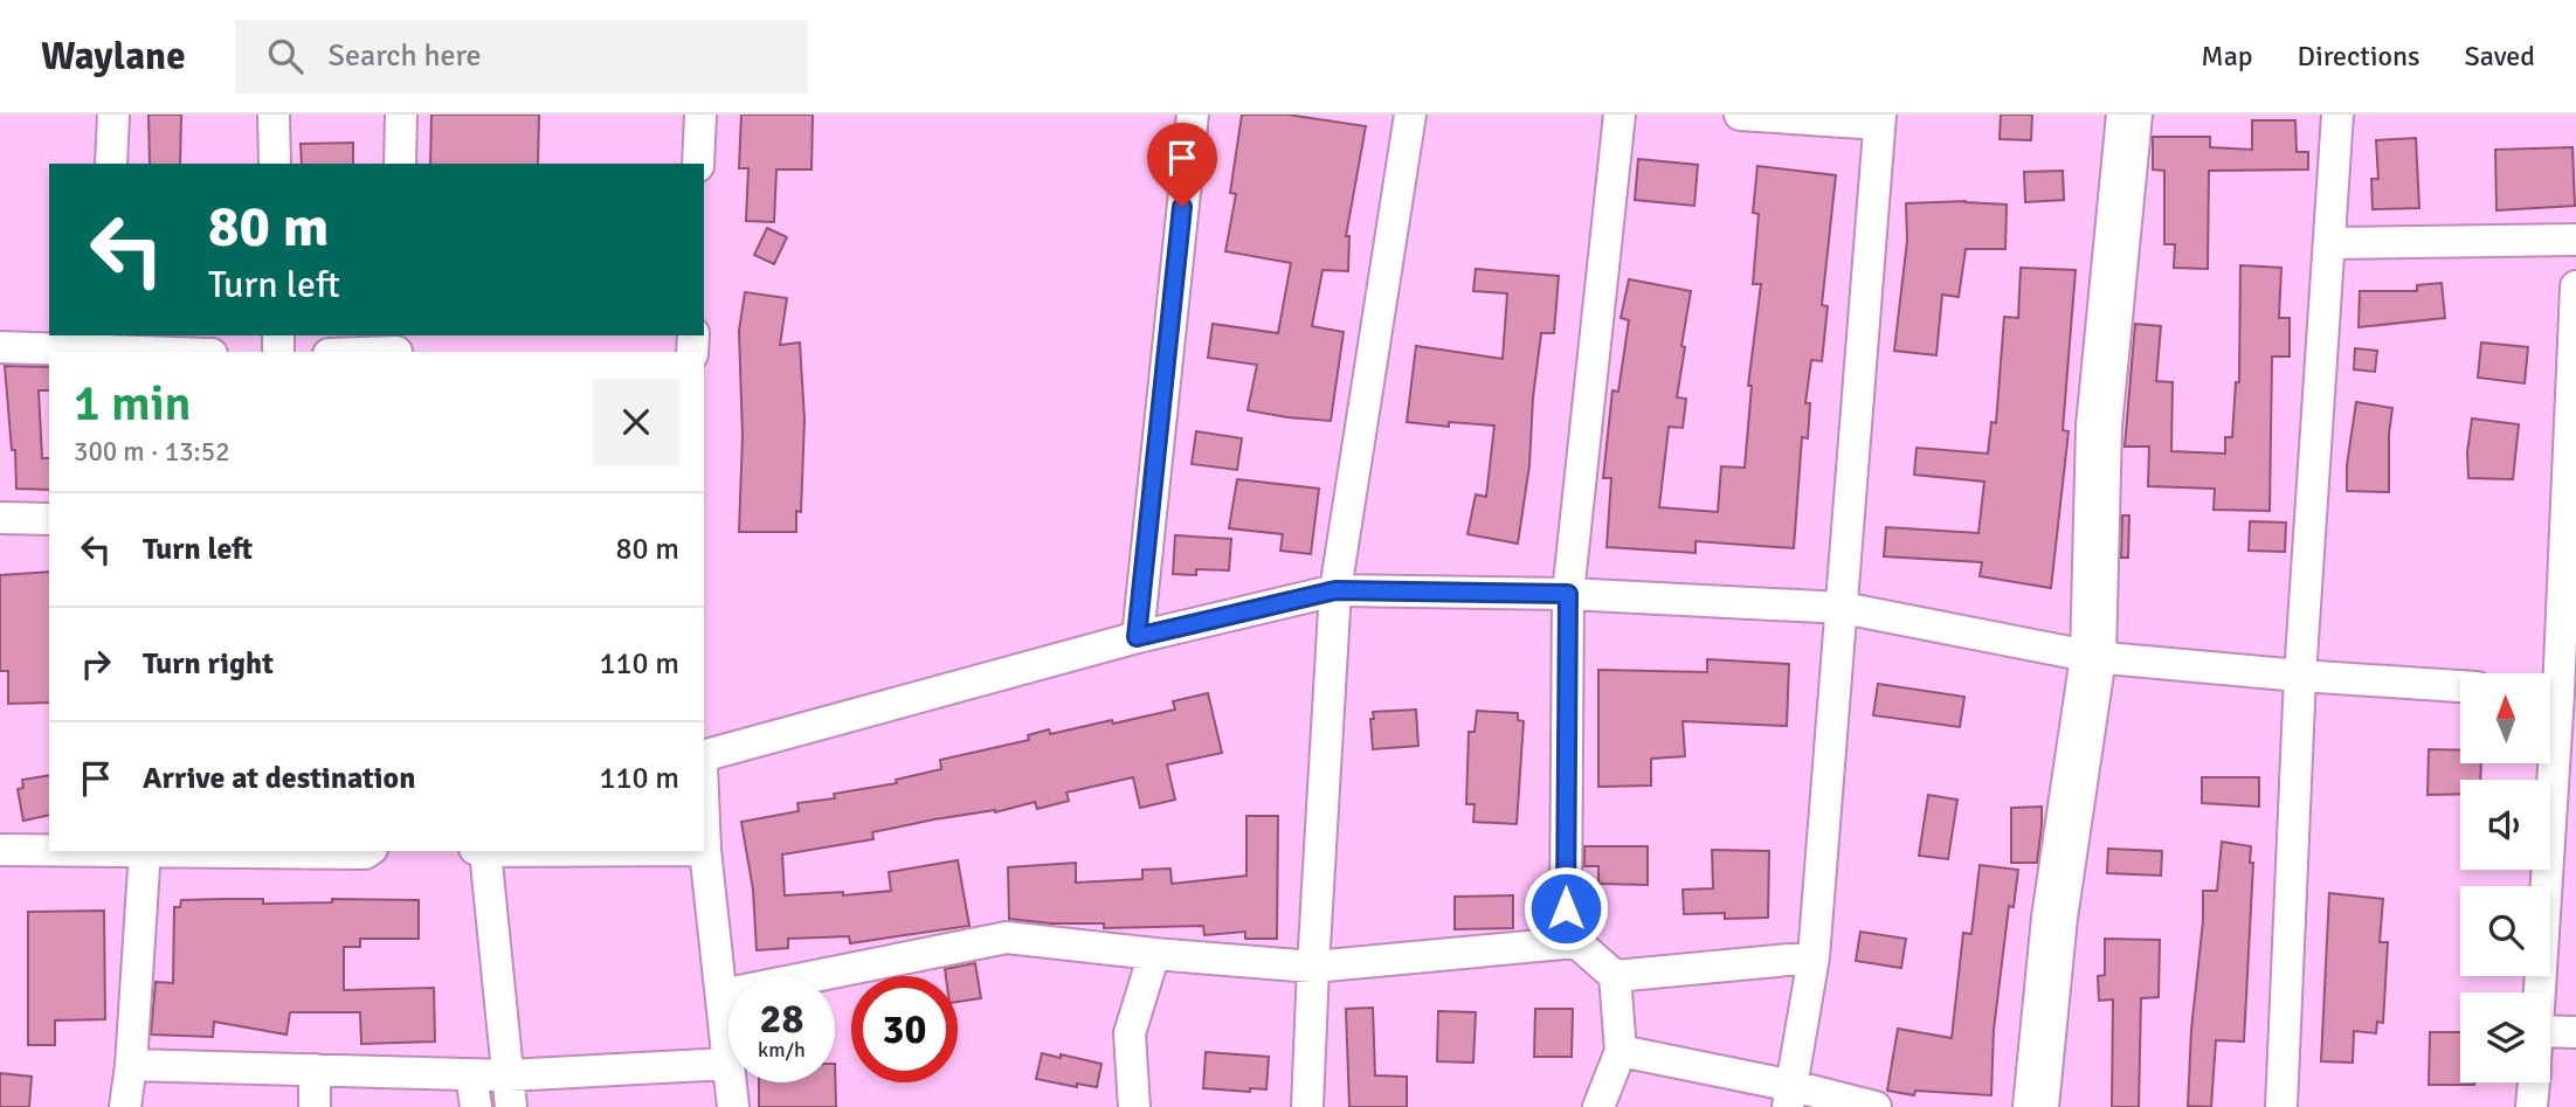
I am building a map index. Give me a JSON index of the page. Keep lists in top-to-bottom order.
{
  "north": "top",
  "page": {
    "header": "Waylane",
    "search": "Search here",
    "nav": ["Map", "Directions", "Saved"],
    "turn": ["80 m", "Turn left"],
    "heading": ["1 min", "300 m · 13:52"],
    "list": [
      {
        "name": "Turn left",
        "value": "80 m"
      },
      {
        "name": "Turn right",
        "value": "110 m"
      },
      {
        "name": "Arrive at destination",
        "value": "110 m"
      }
    ],
    "speed": "28 km/h",
    "limit": "30"
  }
}
